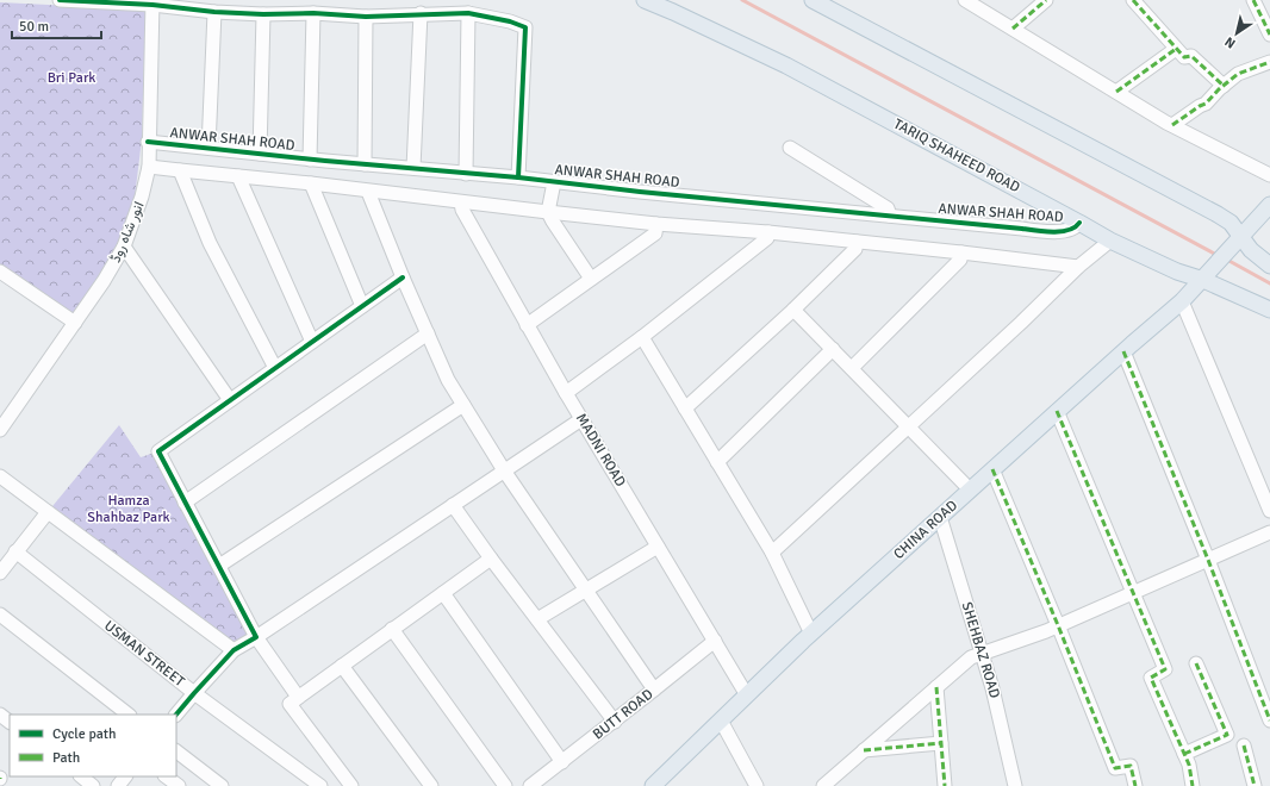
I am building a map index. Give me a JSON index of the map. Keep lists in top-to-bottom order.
{
  "streets": {
    "main road": ["TARIQ SHAHEED ROAD", "CHINA ROAD"],
    "street": [
      "ANWAR SHAH ROAD",
      "انور شاہ روڈ",
      "MADNI ROAD",
      "SHEHBAZ ROAD",
      "USMAN STREET",
      "BUTT ROAD"
    ]
  },
  "crossings": [
    ["ANWAR SHAH ROAD", "TARIQ SHAHEED ROAD"],
    ["ANWAR SHAH ROAD", "انور شاہ روڈ"],
    ["TARIQ SHAHEED ROAD", "CHINA ROAD"],
    ["MADNI ROAD", "CHINA ROAD"],
    ["MADNI ROAD", "BUTT ROAD"],
    ["CHINA ROAD", "SHEHBAZ ROAD"]
  ],
  "parks": ["Bri Park", "Hamza Shahbaz Park"],
  "legend": ["Cycle path", "Path"],
  "scale_bar": "50 m",
  "north": "bottom left"
}
